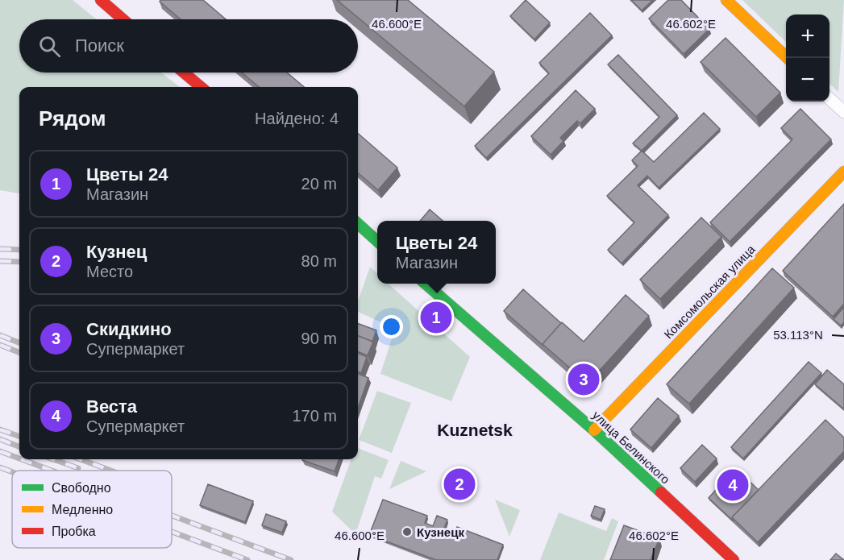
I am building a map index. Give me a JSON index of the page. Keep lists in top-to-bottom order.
{
  "streets": {
    "street": ["Комсомольская улица", "улица Белинского"]
  },
  "crossings": [
    ["Комсомольская улица", "улица Белинского"]
  ],
  "districts": ["Kuznetsk"],
  "places": ["Кузнецк"],
  "legend": ["Свободно", "Медленно", "Пробка"],
  "page": {
    "map_buttons": ["+", "−"],
    "search": "Поиск",
    "heading": ["Рядом", "Найдено: 4"],
    "list": [
      {
        "mark": "1",
        "name": "Цветы 24",
        "note": "Магазин",
        "value": "20 m"
      },
      {
        "mark": "2",
        "name": "Кузнец",
        "note": "Место",
        "value": "80 m"
      },
      {
        "mark": "3",
        "name": "Скидкино",
        "note": "Супермаркет",
        "value": "90 m"
      },
      {
        "mark": "4",
        "name": "Веста",
        "note": "Супермаркет",
        "value": "170 m"
      }
    ],
    "popup": ["Цветы 24", "Магазин"],
    "pins": [
      "1",
      "3",
      "2",
      "4"
    ]
  },
  "coordinates": ["46.600°E", "46.602°E", "53.113°N"]
}
